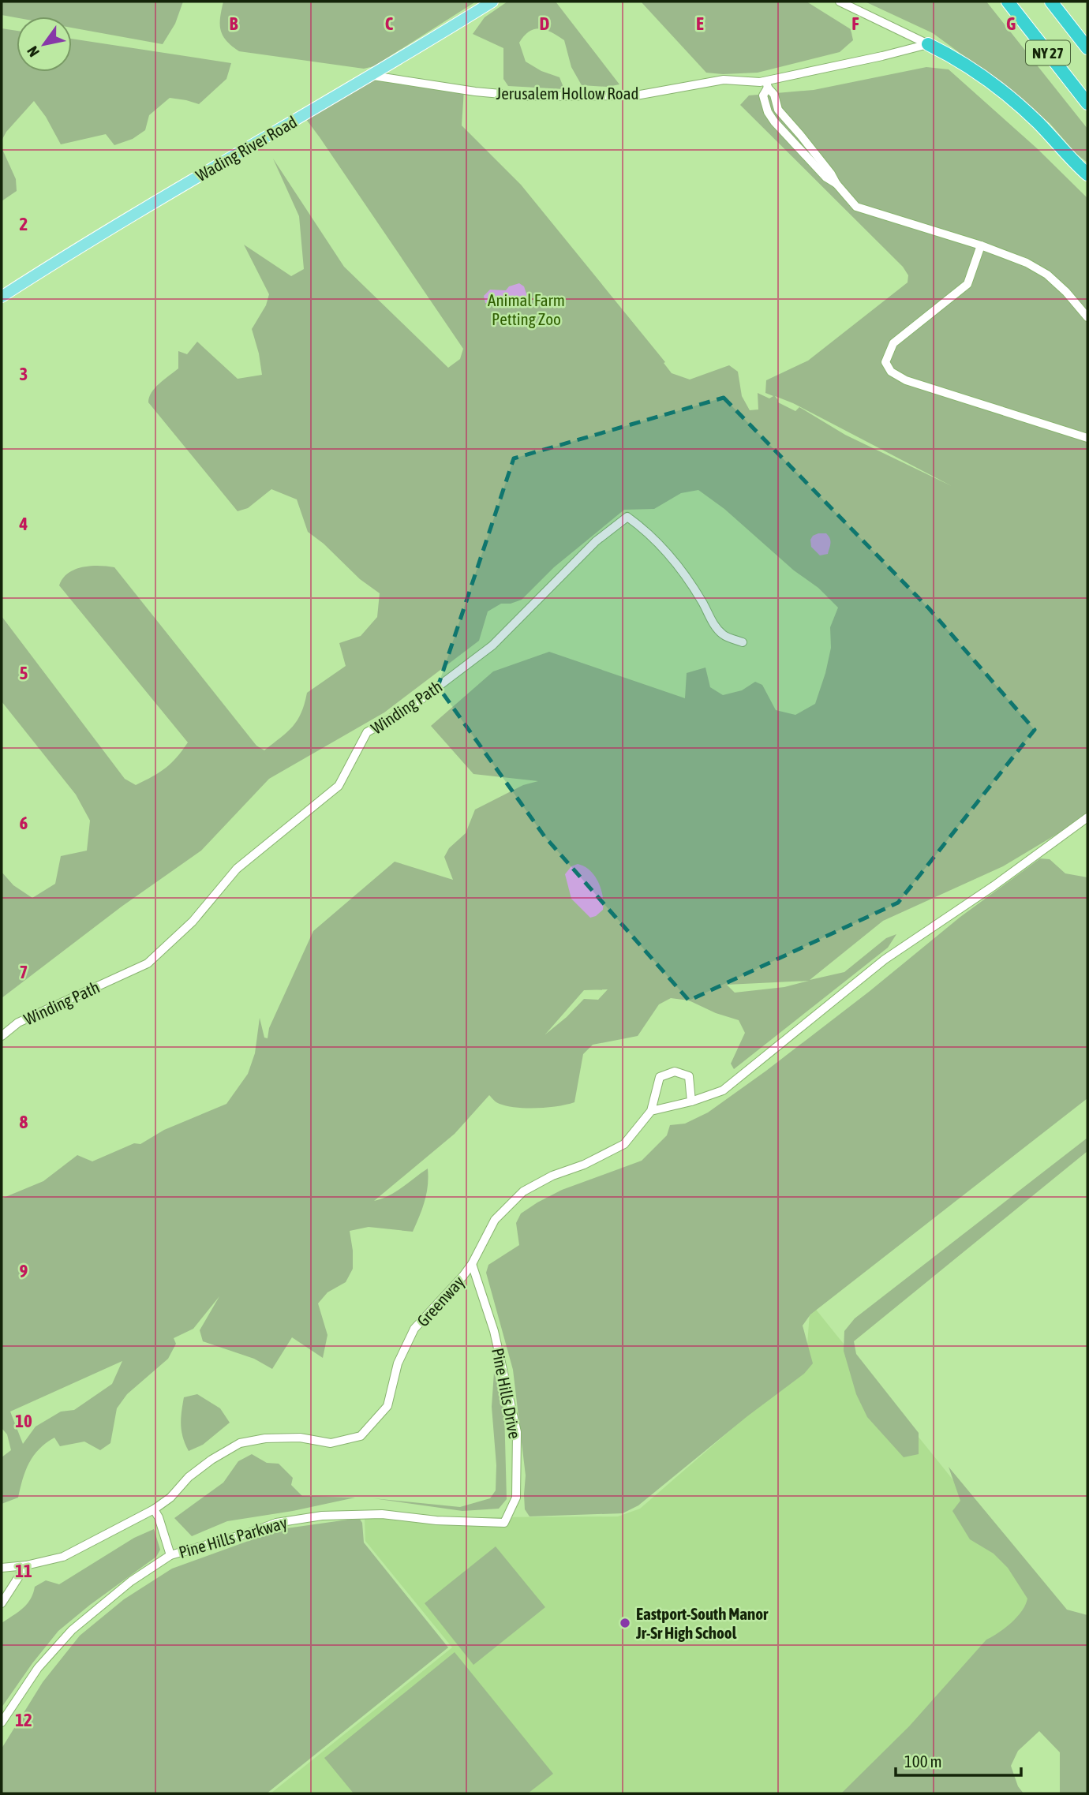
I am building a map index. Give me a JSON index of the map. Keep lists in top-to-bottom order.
{
  "streets": {
    "highway": ["NY 27"],
    "main road": ["Wading River Road"],
    "street": [
      "Jerusalem Hollow Road",
      "Winding Path",
      "Greenway",
      "Pine Hills Drive",
      "Pine Hills Parkway"
    ]
  },
  "crossings": [
    ["Jerusalem Hollow Road", "Wading River Road"],
    ["Greenway", "Pine Hills Drive"],
    ["Pine Hills Drive", "Pine Hills Parkway"]
  ],
  "parks": ["Animal Farm Petting Zoo"],
  "places": ["Eastport-South Manor Jr-Sr High School"],
  "scale_bar": "100 m",
  "north": "bottom left",
  "grid": {
    "columns": [
      "B",
      "C",
      "D",
      "E",
      "F",
      "G"
    ],
    "rows": [
      "2",
      "3",
      "4",
      "5",
      "6",
      "7",
      "8",
      "9",
      "10",
      "11",
      "12"
    ]
  }
}
